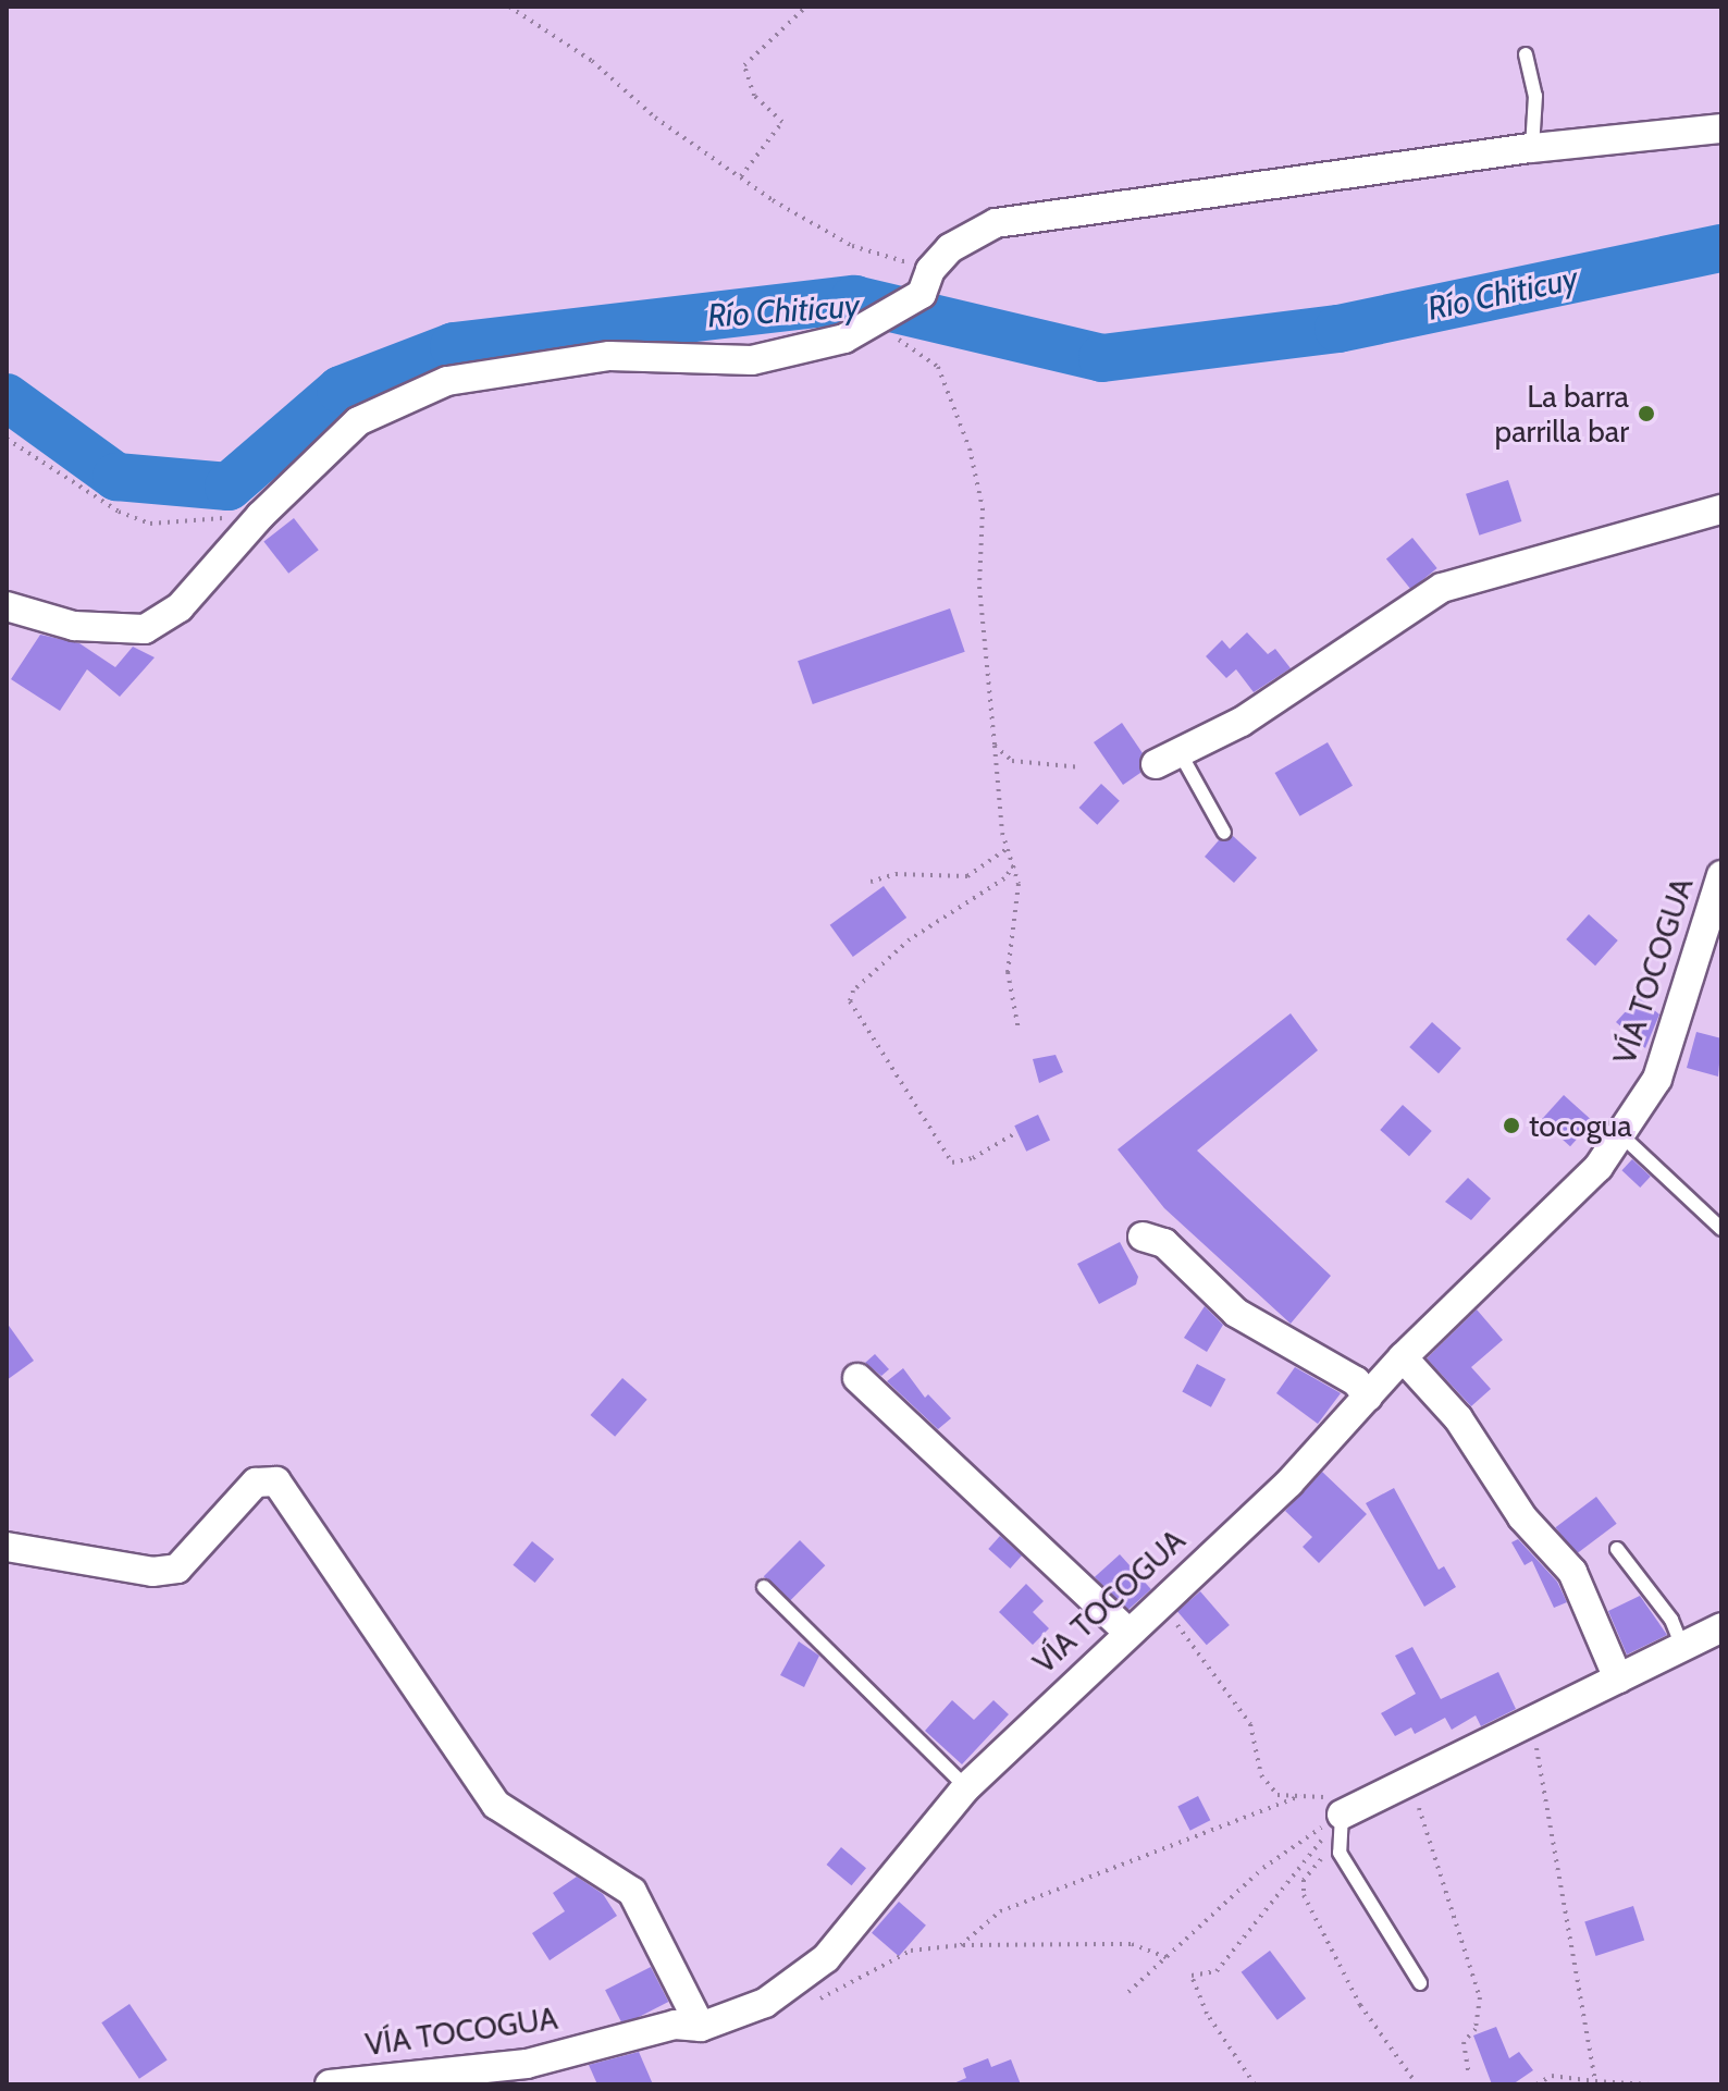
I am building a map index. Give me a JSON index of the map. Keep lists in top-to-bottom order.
{
  "streets": {
    "street": ["VÍA TOCOGUA"]
  },
  "water": ["Río Chiticuy"],
  "places": ["La barra parrilla bar", "tocogua"]
}
